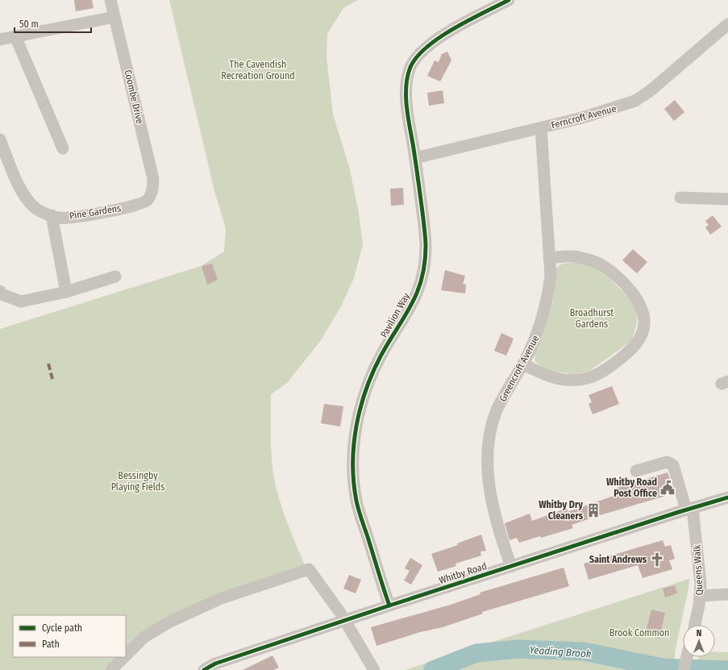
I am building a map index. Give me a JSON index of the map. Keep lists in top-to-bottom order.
{
  "streets": {
    "street": [
      "Coombe Drive",
      "Ferncroft Avenue",
      "Pine Gardens",
      "Pavilion Way",
      "Greencroft Avenue",
      "Queens Walk",
      "Whitby Road"
    ]
  },
  "crossings": [
    ["Coombe Drive", "Pine Gardens"],
    ["Ferncroft Avenue", "Pavilion Way"],
    ["Ferncroft Avenue", "Greencroft Avenue"],
    ["Pavilion Way", "Whitby Road"],
    ["Greencroft Avenue", "Whitby Road"],
    ["Queens Walk", "Whitby Road"]
  ],
  "water": ["Yeading Brook"],
  "parks": [
    "The Cavendish Recreation Ground",
    "Broadhurst Gardens",
    "Bessingby Playing Fields",
    "Brook Common"
  ],
  "places": {
    "public building": ["Whitby Road Post Office"],
    "building": ["Whitby Dry Cleaners"],
    "church": ["Saint Andrews"]
  },
  "legend": ["Cycle path", "Path"],
  "scale_bar": "50 m",
  "north": "top"
}
